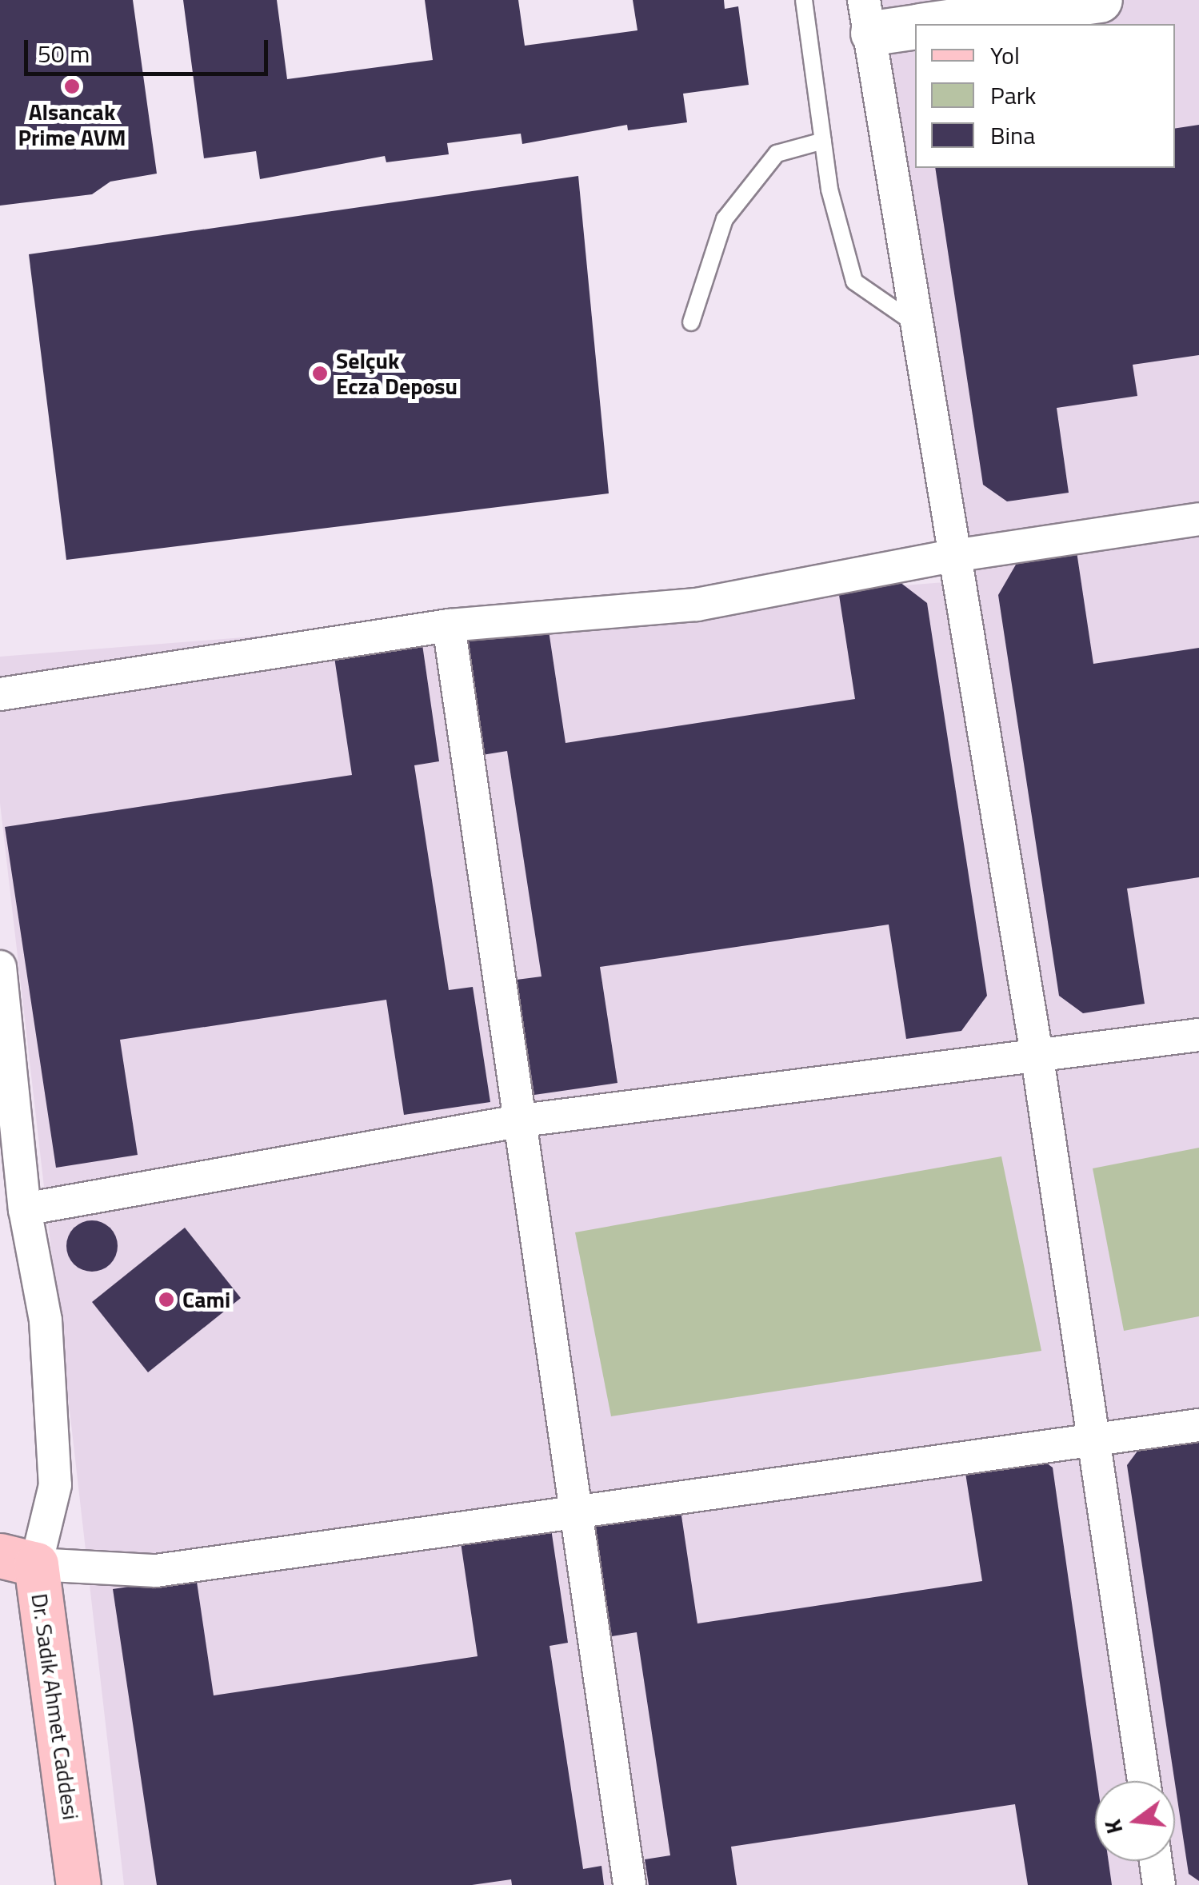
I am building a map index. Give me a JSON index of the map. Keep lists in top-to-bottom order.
{
  "streets": {
    "main road": ["Dr. Sadık Ahmet Caddesi"]
  },
  "places": ["Alsancak Prime AVM", "Selçuk Ecza Deposu", "Cami"],
  "legend": ["Yol", "Park", "Bina"],
  "scale_bar": "50 m",
  "north": "left"
}
